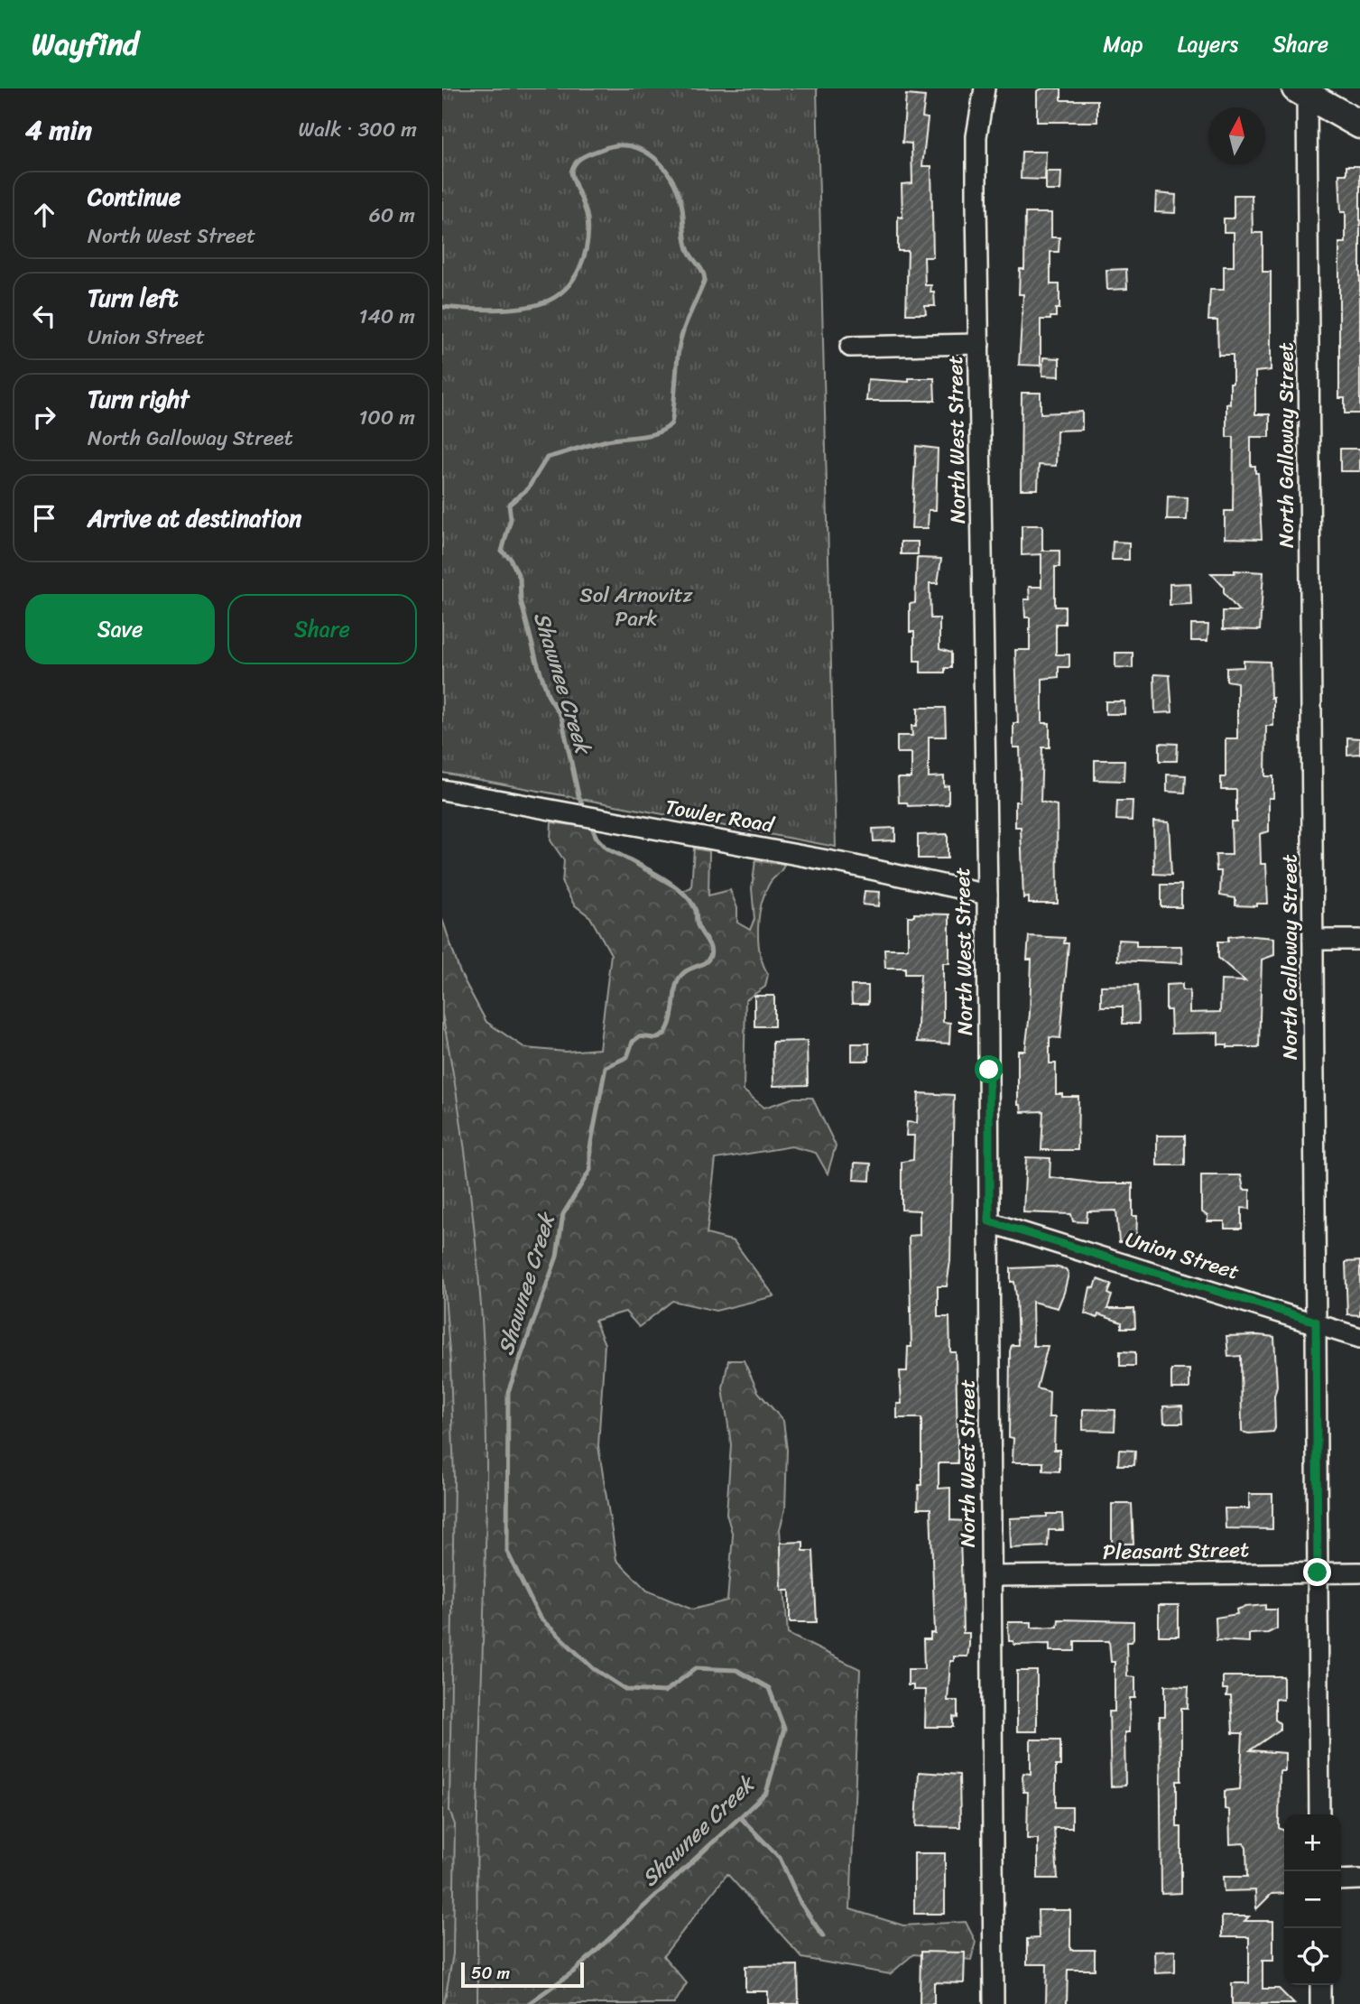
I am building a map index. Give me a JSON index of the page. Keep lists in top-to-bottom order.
{
  "streets": {
    "street": [
      "North West Street",
      "North Galloway Street",
      "Towler Road",
      "Union Street",
      "Pleasant Street"
    ]
  },
  "crossings": [
    ["North West Street", "Towler Road"],
    ["North West Street", "Union Street"],
    ["North West Street", "Pleasant Street"],
    ["North Galloway Street", "Union Street"],
    ["North Galloway Street", "Pleasant Street"]
  ],
  "water": ["Shawnee Creek"],
  "parks": ["Sol Arnovitz Park"],
  "scale_bar": "50 m",
  "north": "top",
  "page": {
    "header": "Wayfind",
    "nav": ["Map", "Layers", "Share"],
    "heading": ["4 min", "Walk · 300 m"],
    "list": [
      ["Continue", "North West Street", "60 m"],
      ["Turn left", "Union Street", "140 m"],
      ["Turn right", "North Galloway Street", "100 m"],
      "Arrive at destination"
    ],
    "buttons": ["Save", "Share"],
    "map_buttons": ["+", "−"],
    "scale": "50 m"
  }
}
